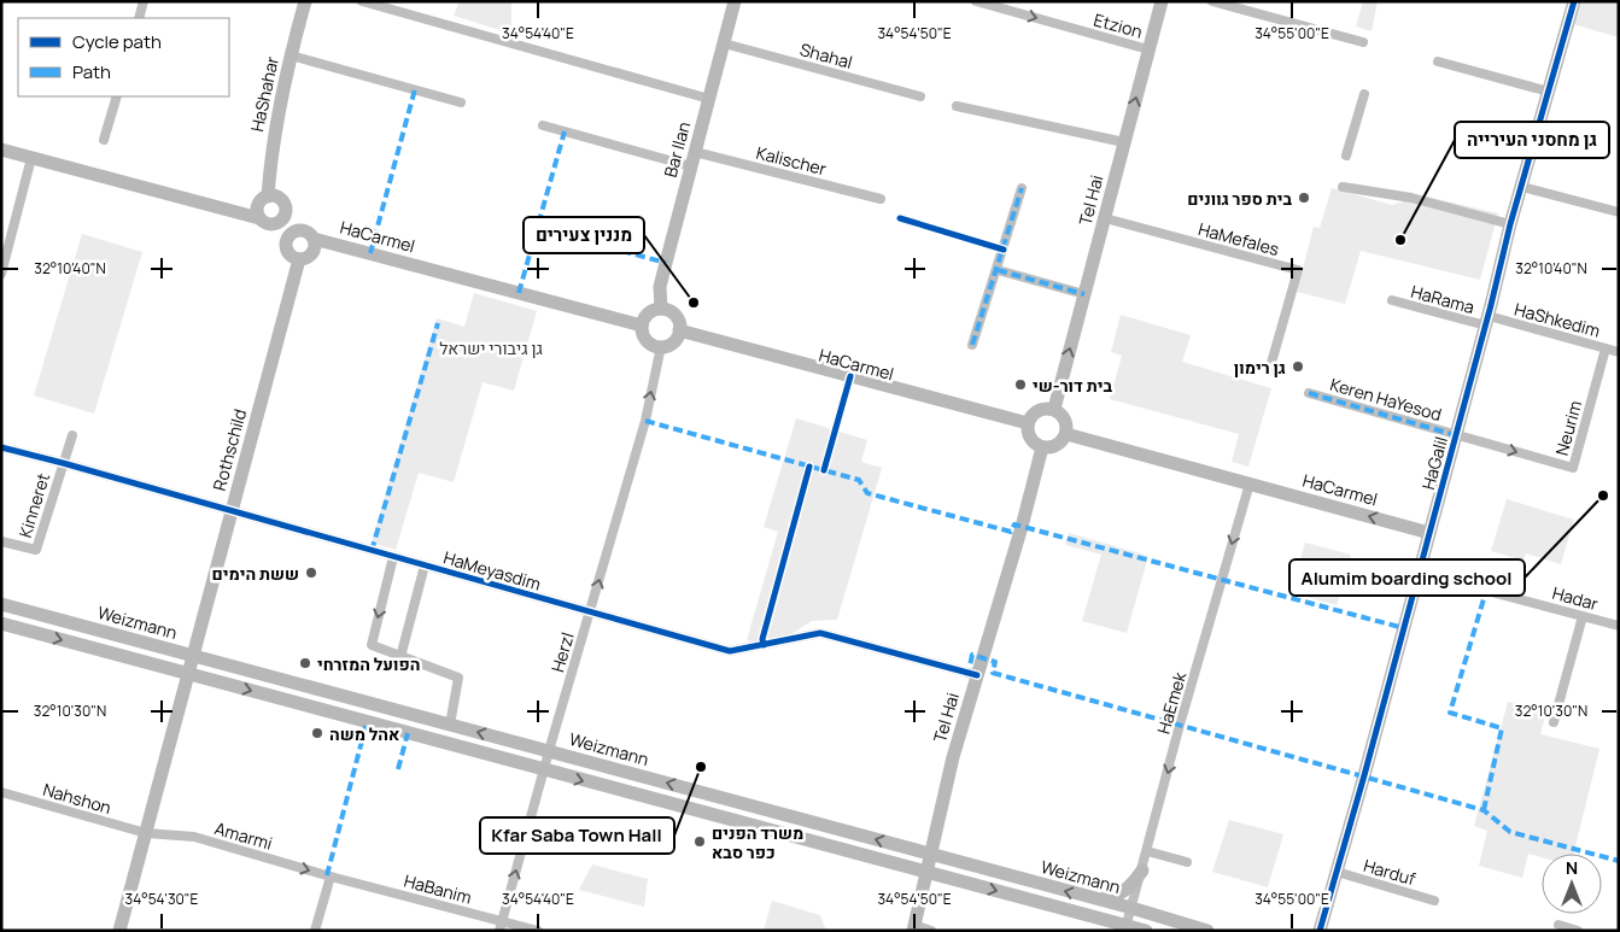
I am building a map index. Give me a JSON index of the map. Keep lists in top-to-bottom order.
{
  "streets": {
    "street": [
      "Etzion",
      "Shahal",
      "HaShahar",
      "Bar Ilan",
      "Kalischer",
      "Tel Hai",
      "HaCarmel",
      "HaMefales",
      "HaRama",
      "HaShkedim",
      "Keren HaYesod",
      "Neurim",
      "Rothschild",
      "HaGalil",
      "Kinneret",
      "HaMeyasdim",
      "Hadar",
      "Weizmann",
      "Herzl",
      "HaEmek",
      "Nahshon",
      "Amarmi",
      "Harduf",
      "HaBanim"
    ]
  },
  "crossings": [
    ["Etzion", "Tel Hai"],
    ["Shahal", "Bar Ilan"],
    ["Bar Ilan", "Kalischer"],
    ["Bar Ilan", "HaCarmel"],
    ["Bar Ilan", "Herzl"],
    ["Tel Hai", "HaCarmel"],
    ["Tel Hai", "HaMefales"],
    ["Tel Hai", "HaMeyasdim"],
    ["Tel Hai", "Weizmann"],
    ["HaCarmel", "Rothschild"],
    ["HaCarmel", "HaGalil"],
    ["HaCarmel", "Herzl"],
    ["HaCarmel", "HaEmek"],
    ["HaRama", "HaShkedim"],
    ["HaRama", "HaGalil"],
    ["HaShkedim", "Neurim"],
    ["HaShkedim", "HaGalil"],
    ["Keren HaYesod", "Neurim"],
    ["Keren HaYesod", "HaGalil"],
    ["Neurim", "HaGalil"],
    ["Rothschild", "HaMeyasdim"],
    ["Rothschild", "Weizmann"],
    ["Rothschild", "Nahshon"],
    ["Rothschild", "Amarmi"],
    ["HaGalil", "Hadar"],
    ["HaGalil", "Harduf"],
    ["Kinneret", "HaMeyasdim"],
    ["HaMeyasdim", "Herzl"],
    ["Weizmann", "Herzl"],
    ["Weizmann", "HaEmek"],
    ["Herzl", "HaBanim"],
    ["Nahshon", "Amarmi"],
    ["Amarmi", "HaBanim"]
  ],
  "one_way": [
    "Etzion",
    "Herzl",
    "HaEmek",
    "Amarmi"
  ],
  "parks": ["גן גיבורי ישראל"],
  "places": [
    "בית ספר גוונים",
    "גן מחסני העירייה",
    "מננין צעירים",
    "גן רימון",
    "בית דור-שי",
    "Alumim boarding school",
    "ששת הימים",
    "הפועל המזרחי",
    "אהל משה",
    "Kfar Saba Town Hall",
    "משרד הפנים כפר סבא"
  ],
  "legend": ["Cycle path", "Path"],
  "north": "top",
  "coordinates": [
    "34°54'40\"E",
    "34°54'50\"E",
    "34°55'00\"E",
    "32°10'40\"N",
    "32°10'30\"N",
    "34°54'30\"E"
  ]
}
